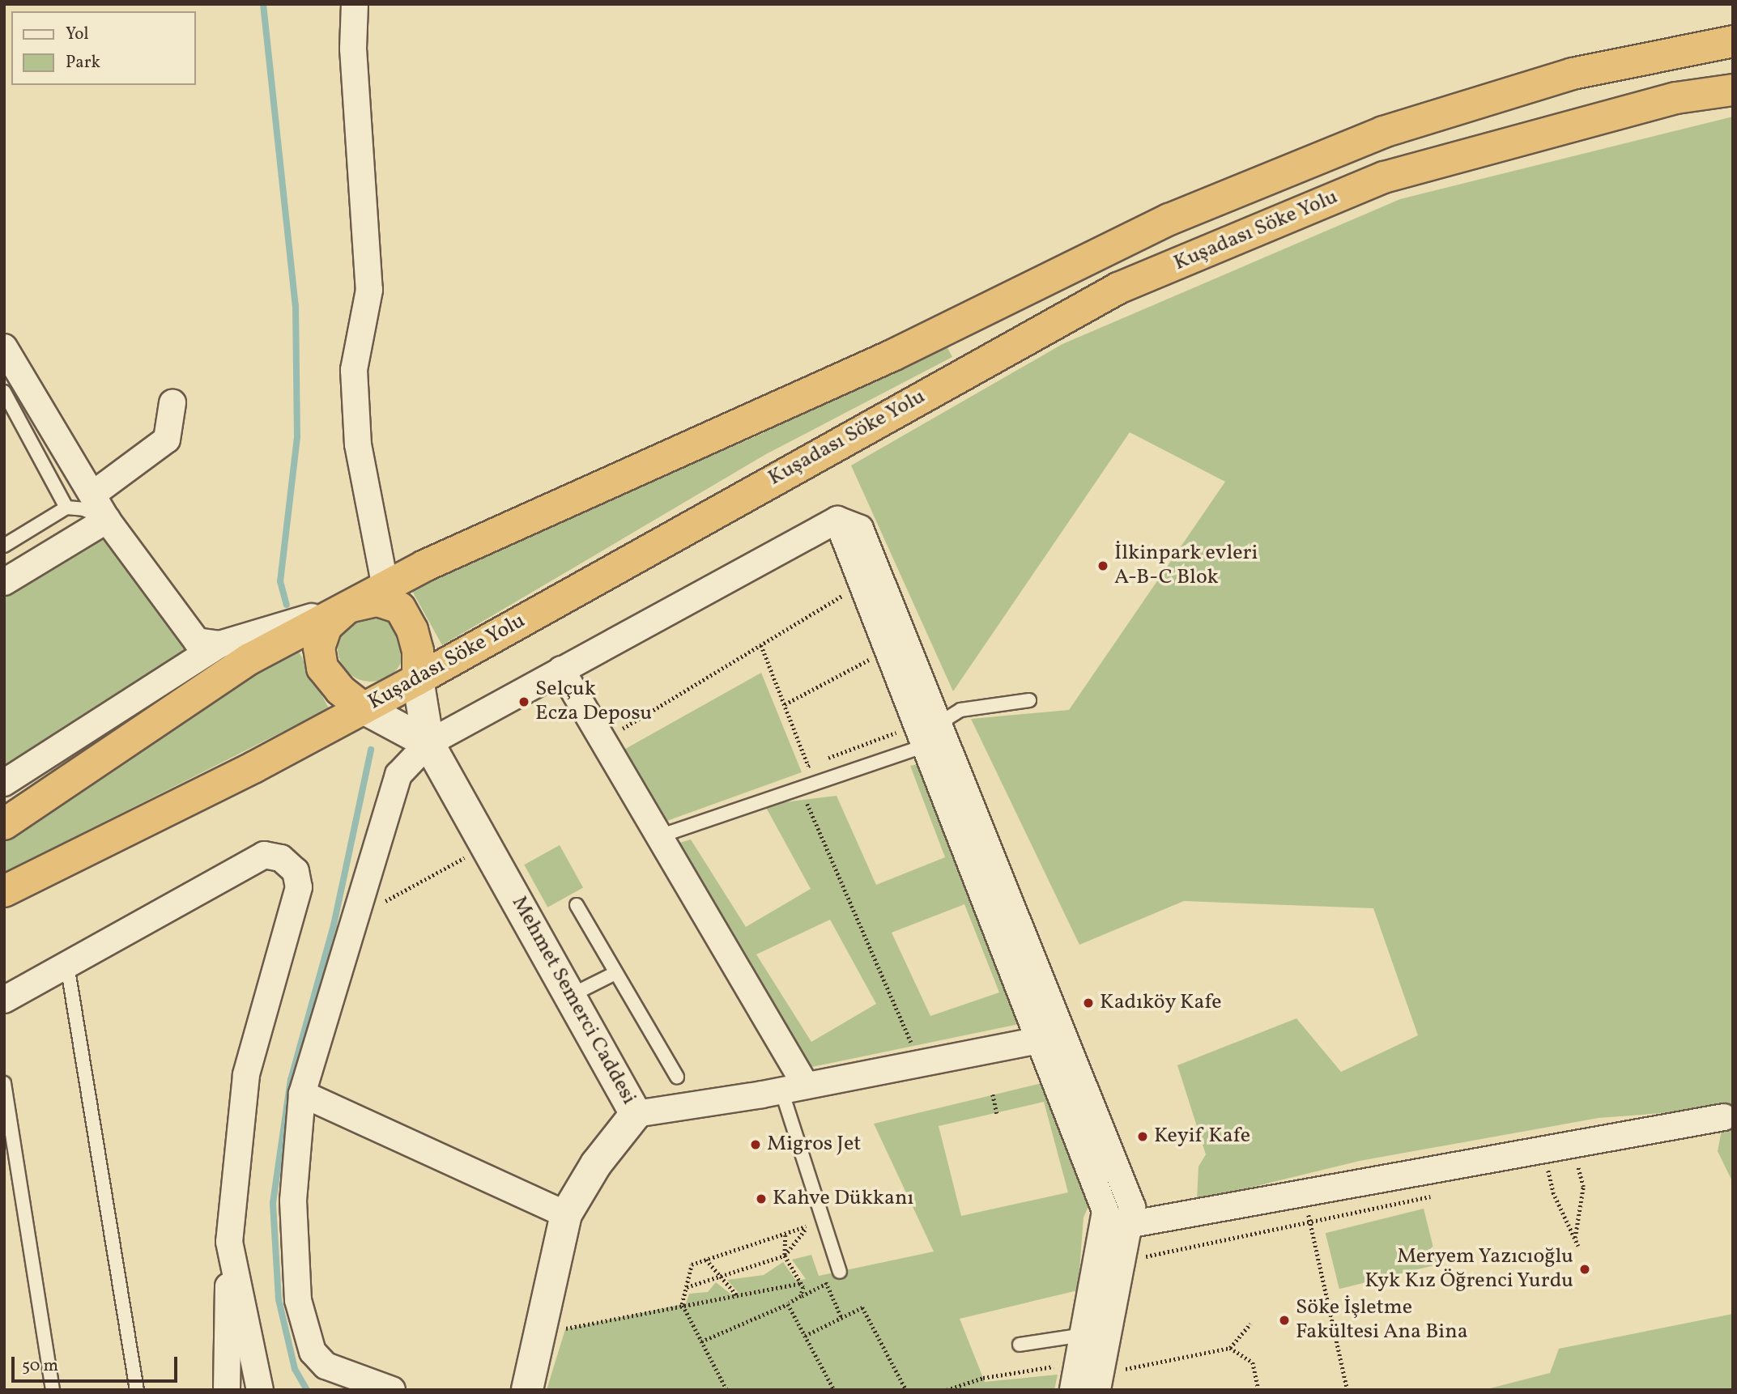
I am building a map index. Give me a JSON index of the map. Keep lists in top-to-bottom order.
{
  "streets": {
    "highway": ["Kuşadası Söke Yolu"],
    "street": ["Mehmet Semerci Caddesi"]
  },
  "crossings": [
    ["Kuşadası Söke Yolu", "Mehmet Semerci Caddesi"]
  ],
  "places": [
    "İlkinpark evleri A-B-C Blok",
    "Selçuk Ecza Deposu",
    "Kadıköy Kafe",
    "Keyif Kafe",
    "Migros Jet",
    "Kahve Dükkanı",
    "Meryem Yazıcıoğlu Kyk Kız Öğrenci Yurdu",
    "Söke İşletme Fakültesi Ana Bina"
  ],
  "legend": ["Yol", "Park"],
  "scale_bar": "50 m"
}
